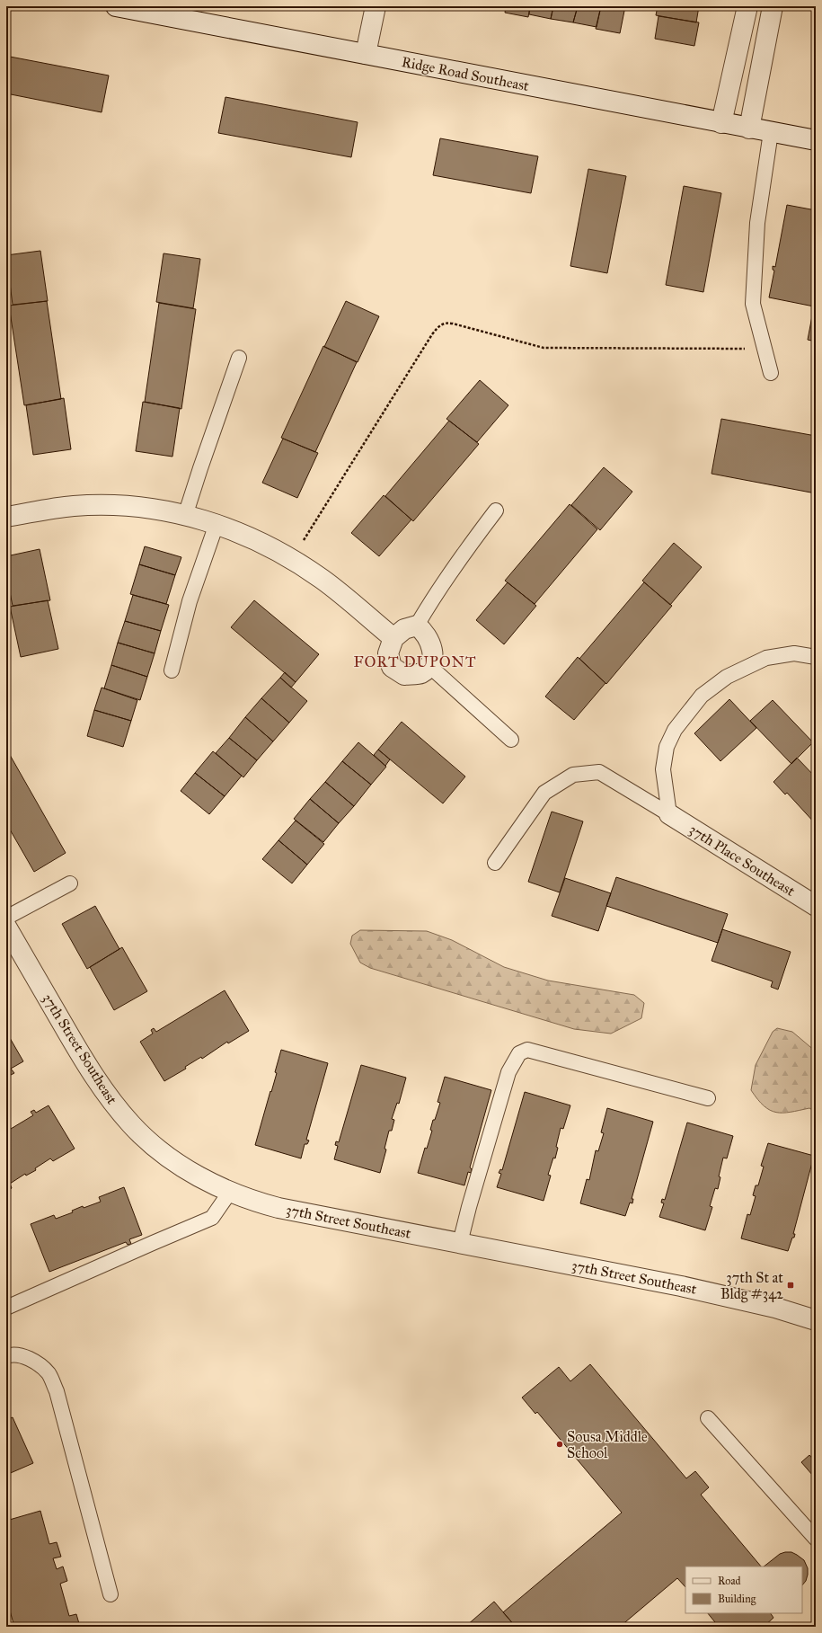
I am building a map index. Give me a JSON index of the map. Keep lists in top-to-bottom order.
{
  "streets": {
    "street": ["Ridge Road Southeast", "37th Place Southeast", "37th Street Southeast"]
  },
  "districts": ["FORT DUPONT"],
  "places": {
    "transit": ["37th St at Bldg #342"],
    "other": ["Sousa Middle School"]
  },
  "legend": ["Road", "Building"]
}
